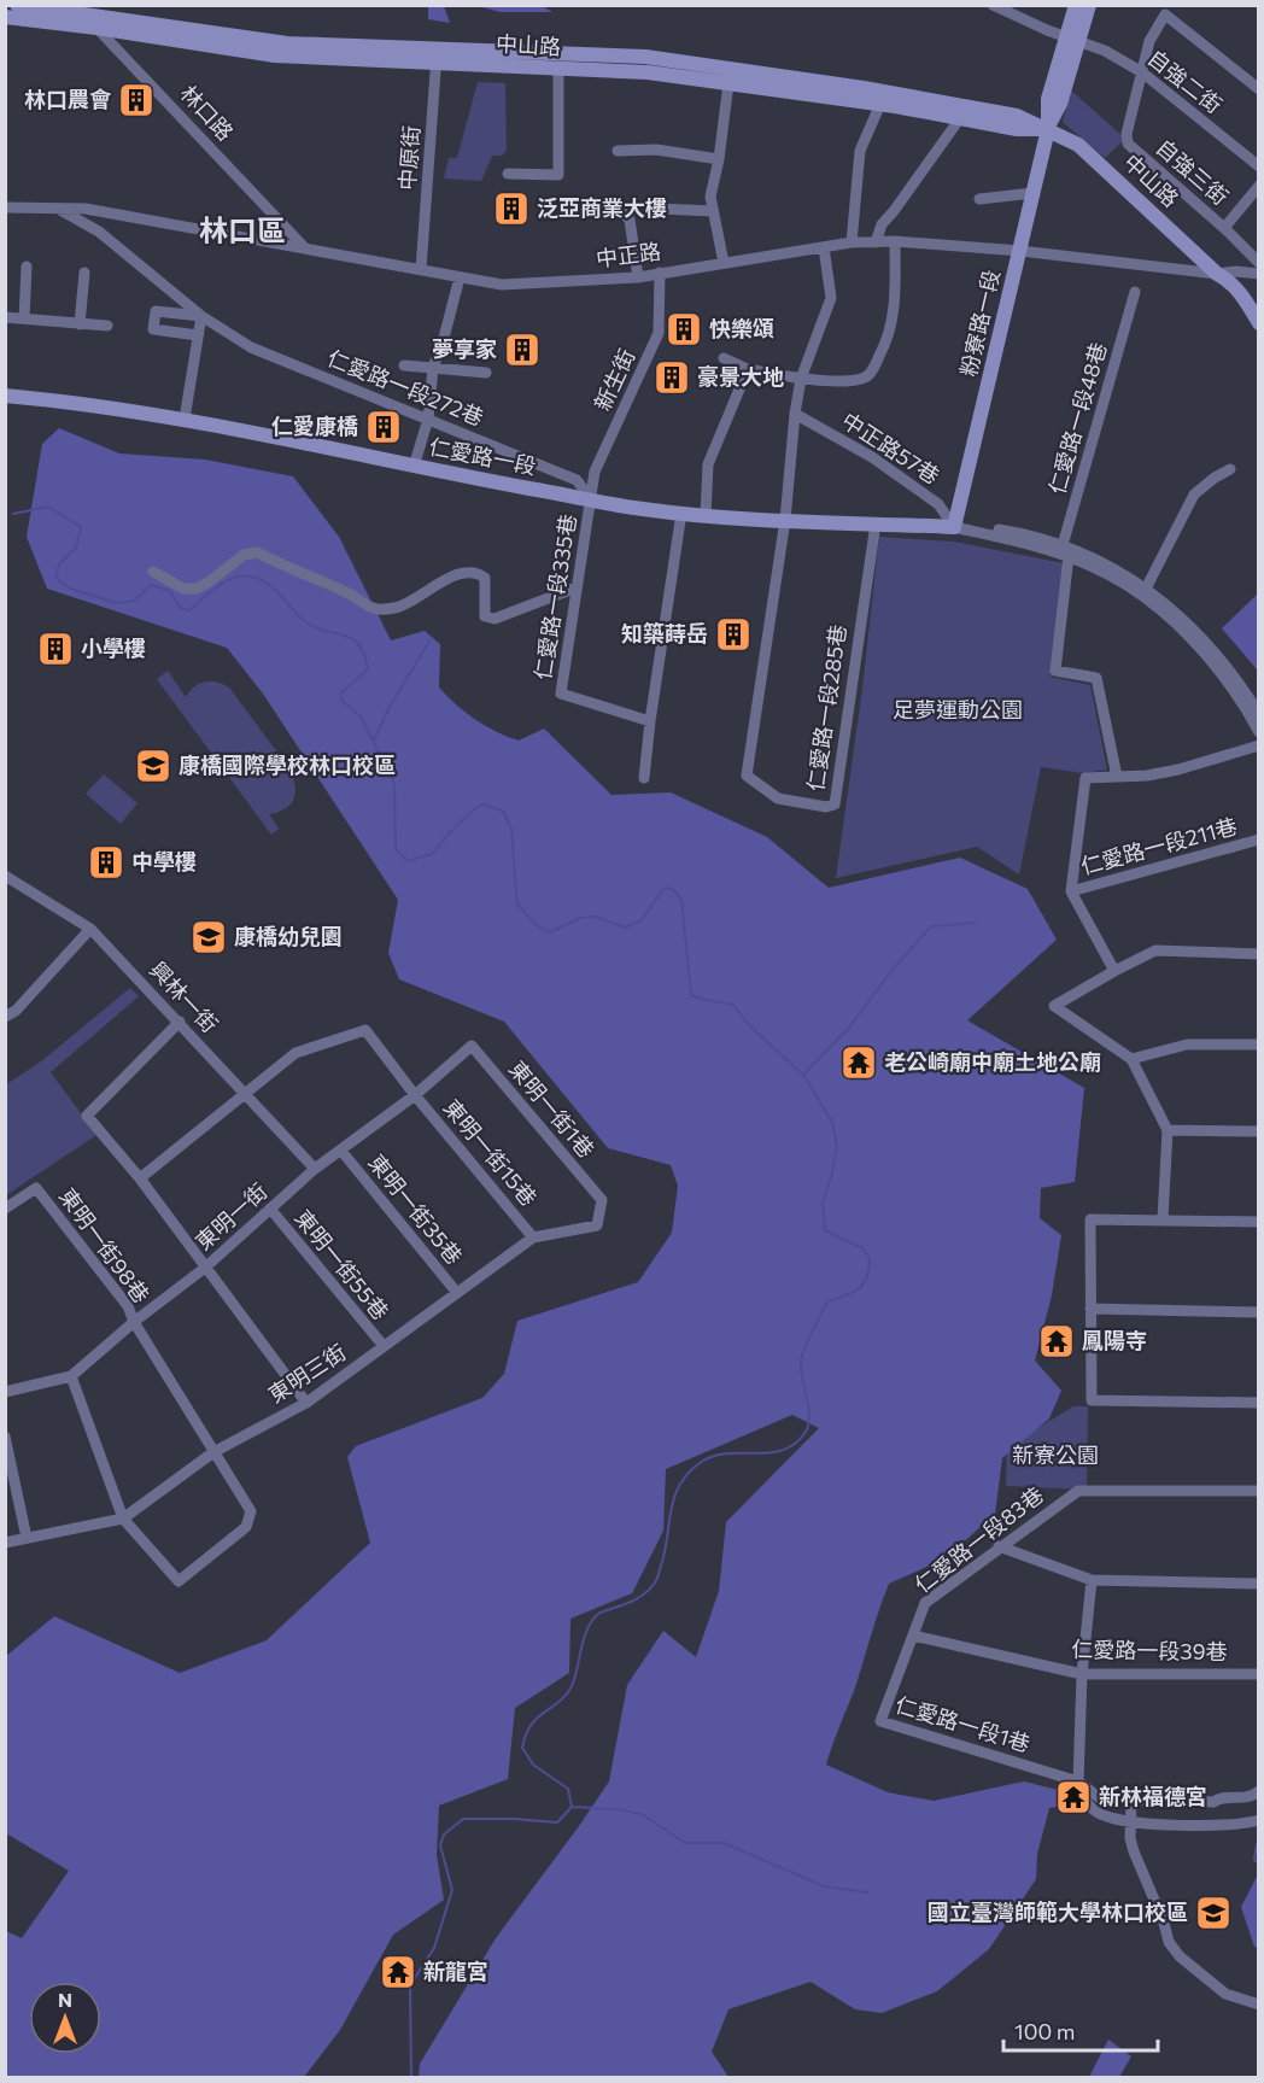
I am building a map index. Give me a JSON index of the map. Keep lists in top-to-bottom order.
{
  "streets": {
    "main road": [
      "中山路",
      "林口路",
      "粉寮路一段",
      "仁愛路一段"
    ],
    "street": [
      "自強二街",
      "中原街",
      "自強三街",
      "中正路",
      "新生街",
      "仁愛路一段272巷",
      "仁愛路一段48巷",
      "中正路57巷",
      "仁愛路一段335巷",
      "仁愛路一段285巷",
      "仁愛路一段211巷",
      "興林一街",
      "東明一街1巷",
      "東明一街15巷",
      "東明一街35巷",
      "東明一街",
      "東明一街98巷",
      "東明一街55巷",
      "東明三街",
      "仁愛路一段83巷",
      "仁愛路一段39巷",
      "仁愛路一段1巷"
    ]
  },
  "crossings": [
    ["中山路", "林口路"],
    ["中山路", "中原街"],
    ["中山路", "中正路"],
    ["中山路", "粉寮路一段"],
    ["自強二街", "自強三街"],
    ["自強二街", "粉寮路一段"],
    ["林口路", "中正路"],
    ["中原街", "中正路"],
    ["中正路", "粉寮路一段"],
    ["中正路", "新生街"],
    ["中正路", "仁愛路一段272巷"],
    ["粉寮路一段", "中正路57巷"],
    ["粉寮路一段", "仁愛路一段"],
    ["新生街", "仁愛路一段272巷"],
    ["新生街", "仁愛路一段"],
    ["新生街", "仁愛路一段335巷"],
    ["仁愛路一段272巷", "仁愛路一段"],
    ["仁愛路一段272巷", "仁愛路一段335巷"],
    ["仁愛路一段48巷", "仁愛路一段"],
    ["仁愛路一段48巷", "仁愛路一段211巷"],
    ["中正路57巷", "仁愛路一段"],
    ["仁愛路一段", "仁愛路一段335巷"],
    ["仁愛路一段", "仁愛路一段285巷"],
    ["興林一街", "東明一街15巷"],
    ["興林一街", "東明一街"],
    ["東明一街1巷", "東明一街"],
    ["東明一街1巷", "東明三街"],
    ["東明一街15巷", "東明一街"],
    ["東明一街15巷", "東明三街"],
    ["東明一街35巷", "東明一街"],
    ["東明一街35巷", "東明三街"],
    ["東明一街", "東明一街98巷"],
    ["東明一街", "東明一街55巷"],
    ["東明一街55巷", "東明三街"],
    ["仁愛路一段83巷", "仁愛路一段39巷"],
    ["仁愛路一段83巷", "仁愛路一段1巷"],
    ["仁愛路一段39巷", "仁愛路一段1巷"]
  ],
  "districts": ["林口區"],
  "parks": ["足夢運動公園", "新寮公園"],
  "places": {
    "building": [
      "林口農會",
      "泛亞商業大樓",
      "快樂頌",
      "夢享家",
      "豪景大地",
      "仁愛康橋",
      "知築蒔岳",
      "小學樓",
      "中學樓"
    ],
    "school or university": ["康橋國際學校林口校區", "康橋幼兒園", "國立臺灣師範大學林口校區"],
    "temple": [
      "老公崎廟中廟土地公廟",
      "鳳陽寺",
      "新林福德宮",
      "新龍宮"
    ]
  },
  "scale_bar": "100 m",
  "north": "top"
}
